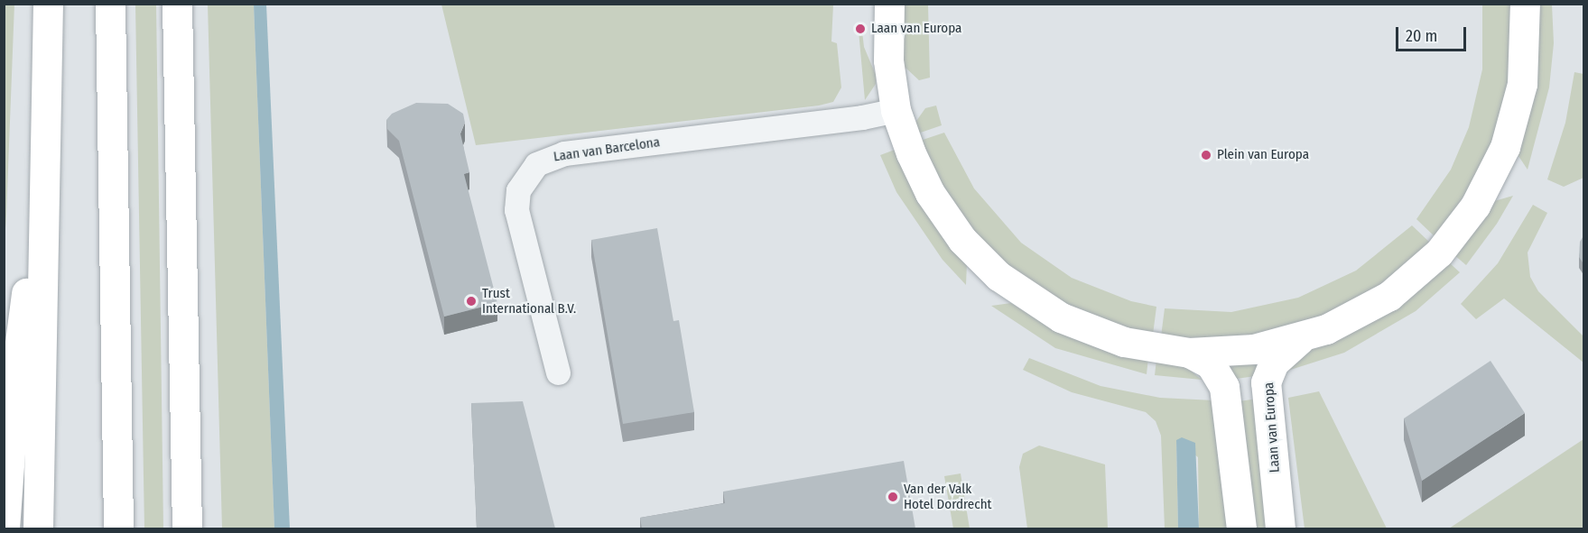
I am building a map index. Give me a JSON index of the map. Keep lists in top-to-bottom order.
{
  "streets": {
    "main road": ["Laan van Europa"],
    "street": ["Laan van Barcelona"]
  },
  "crossings": [
    ["Laan van Barcelona", "Laan van Europa"]
  ],
  "places": [
    "Laan van Europa",
    "Plein van Europa",
    "Trust International B.V.",
    "Van der Valk Hotel Dordrecht"
  ],
  "scale_bar": "20 m"
}
